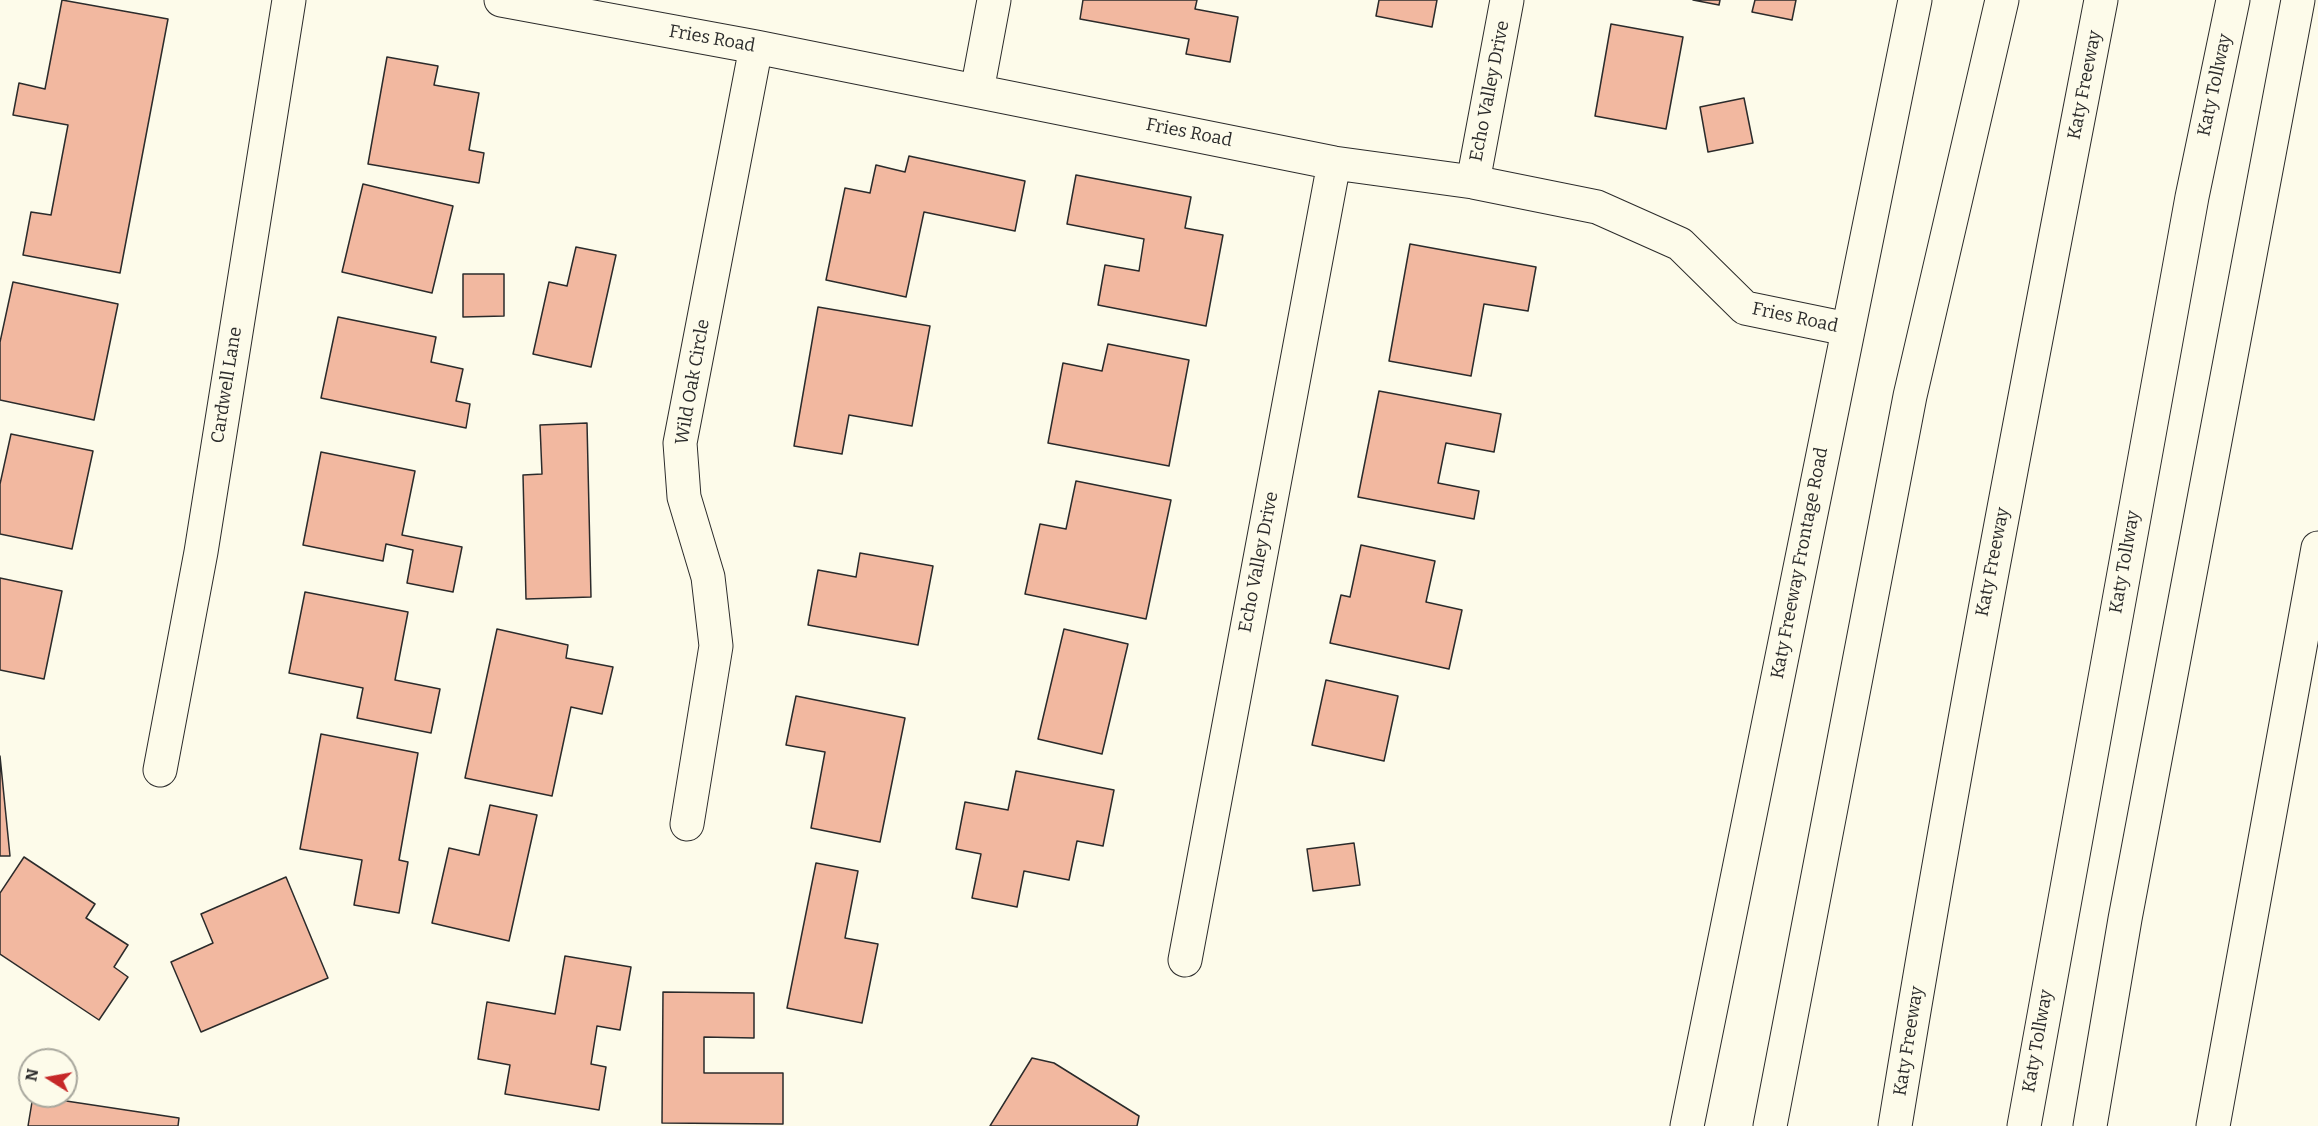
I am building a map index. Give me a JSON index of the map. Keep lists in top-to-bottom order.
{
  "streets": {
    "main road": [
      "Fries Road",
      "Katy Freeway",
      "Katy Tollway",
      "Echo Valley Drive",
      "Wild Oak Circle",
      "Cardwell Lane",
      "Katy Freeway Frontage Road"
    ]
  },
  "crossings": [
    ["Fries Road", "Echo Valley Drive"],
    ["Fries Road", "Wild Oak Circle"],
    ["Fries Road", "Katy Freeway Frontage Road"]
  ],
  "north": "left"
}
